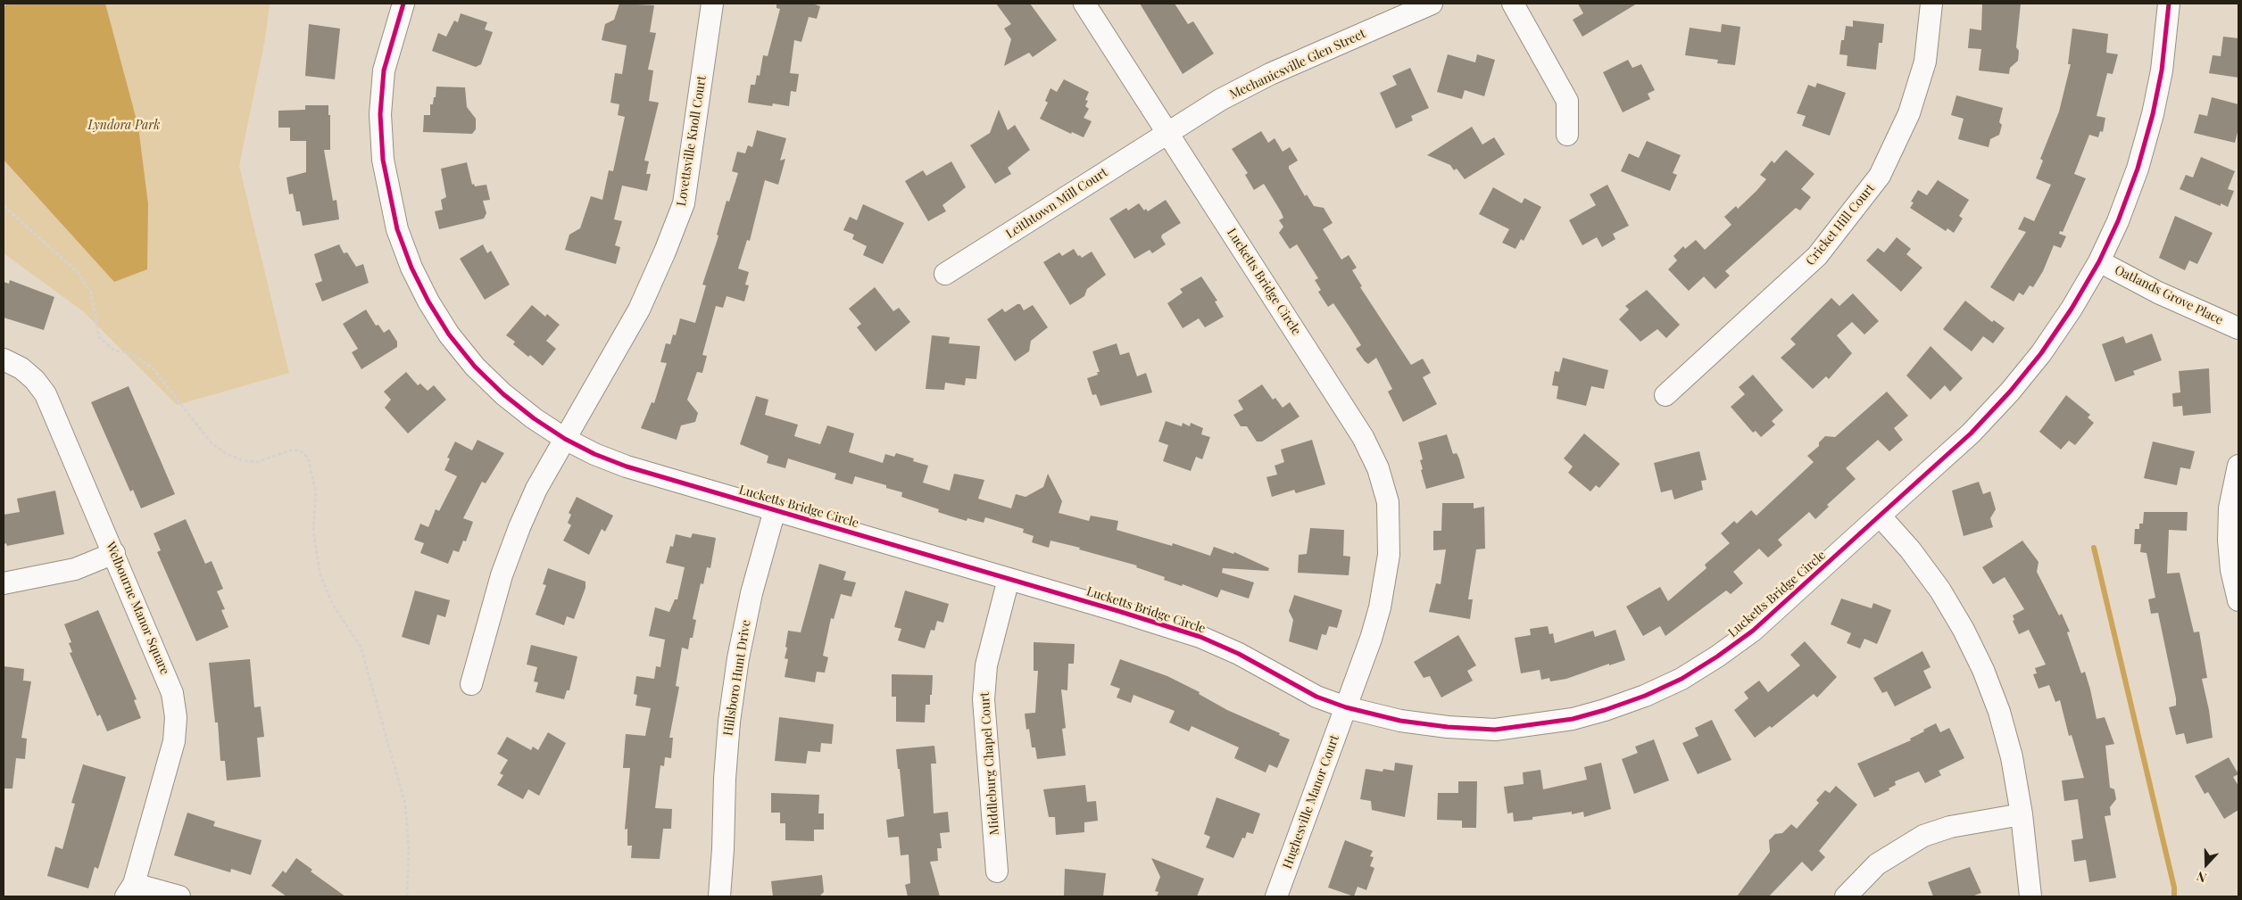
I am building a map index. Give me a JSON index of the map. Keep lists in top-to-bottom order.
{
  "streets": {
    "street": [
      "Mechanicsville Glen Street",
      "Lovettsville Knoll Court",
      "Leithtown Mill Court",
      "Cricket Hill Court",
      "Lucketts Bridge Circle",
      "Oatlands Grove Place",
      "Welbourne Manor Square",
      "Hillsboro Hunt Drive",
      "Middleburg Chapel Court",
      "Hughesville Manor Court"
    ]
  },
  "crossings": [
    ["Mechanicsville Glen Street", "Leithtown Mill Court"],
    ["Mechanicsville Glen Street", "Lucketts Bridge Circle"],
    ["Lovettsville Knoll Court", "Lucketts Bridge Circle"],
    ["Leithtown Mill Court", "Lucketts Bridge Circle"],
    ["Lucketts Bridge Circle", "Oatlands Grove Place"],
    ["Lucketts Bridge Circle", "Hillsboro Hunt Drive"],
    ["Lucketts Bridge Circle", "Middleburg Chapel Court"],
    ["Lucketts Bridge Circle", "Hughesville Manor Court"]
  ],
  "parks": ["Lyndora Park"],
  "north": "bottom"
}
